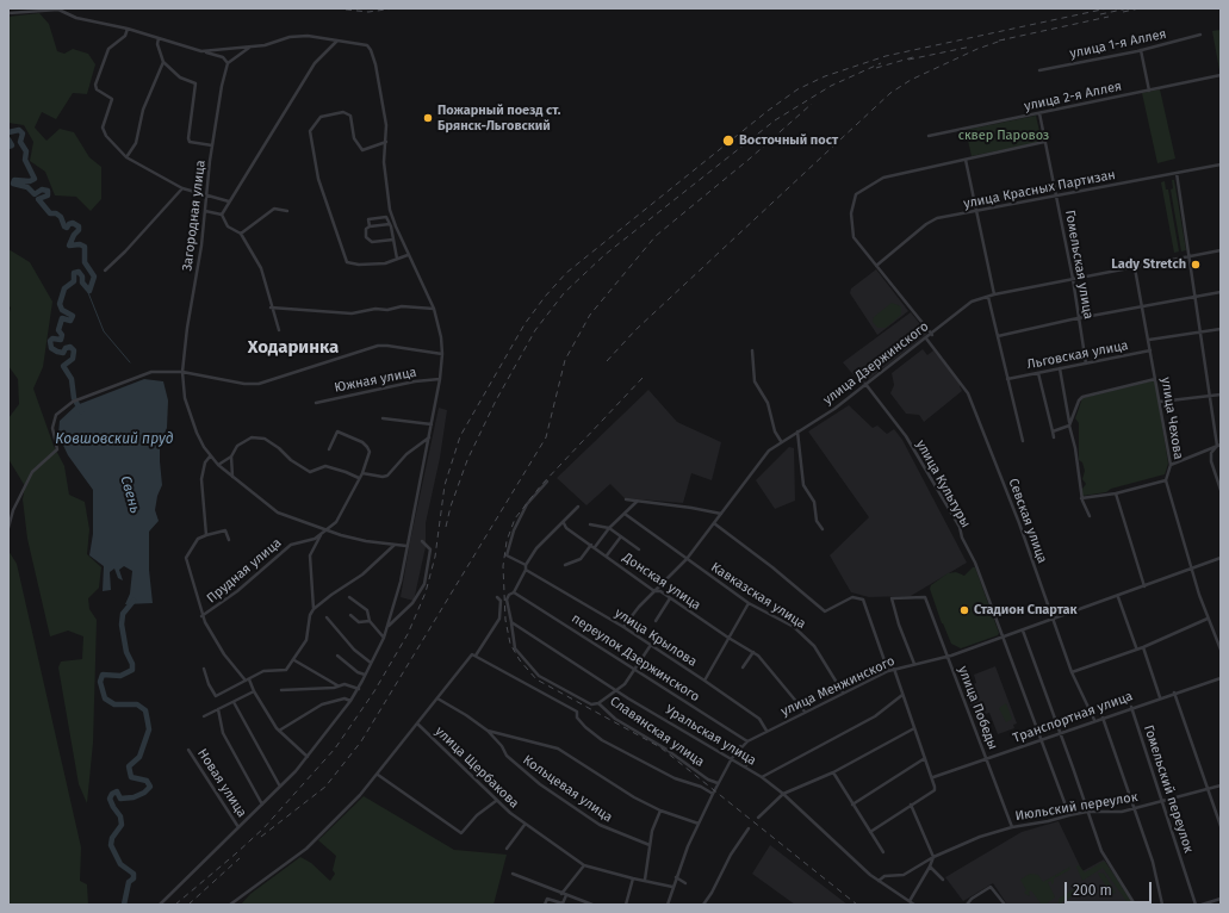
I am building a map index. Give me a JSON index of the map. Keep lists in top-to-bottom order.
{
  "streets": {
    "street": [
      "улица 1-я Аллея",
      "улица 2-я Аллея",
      "улица Красных Партизан",
      "Загородная улица",
      "Гомельская улица",
      "Льговская улица",
      "улица Дзержинского",
      "Южная улица",
      "улица Чехова",
      "улица Культуры",
      "Севская улица",
      "Прудная улица",
      "Донская улица",
      "Кавказская улица",
      "улица Крылова",
      "переулок Дзержинского",
      "улица Менжинского",
      "улица Победы",
      "Транспортная улица",
      "Славянская улица",
      "Уральская улица",
      "улица Щербакова",
      "Новая улица",
      "Кольцевая улица",
      "Гомельский переулок",
      "Июльский переулок"
    ]
  },
  "crossings": [
    ["улица 2-я Аллея", "Гомельская улица"],
    ["улица Красных Партизан", "Гомельская улица"],
    ["Загородная улица", "Южная улица"],
    ["Загородная улица", "Прудная улица"],
    ["Гомельская улица", "Льговская улица"],
    ["Гомельская улица", "улица Дзержинского"],
    ["Льговская улица", "улица Чехова"],
    ["улица Дзержинского", "улица Чехова"],
    ["улица Дзержинского", "улица Культуры"],
    ["улица Дзержинского", "Севская улица"],
    ["улица Дзержинского", "Донская улица"],
    ["улица Дзержинского", "Кавказская улица"],
    ["улица Дзержинского", "улица Крылова"],
    ["улица Культуры", "улица Менжинского"],
    ["улица Культуры", "Транспортная улица"],
    ["улица Культуры", "Июльский переулок"],
    ["Севская улица", "улица Менжинского"],
    ["Севская улица", "Транспортная улица"],
    ["Донская улица", "улица Менжинского"],
    ["Кавказская улица", "улица Менжинского"],
    ["улица Крылова", "улица Менжинского"],
    ["переулок Дзержинского", "улица Менжинского"],
    ["улица Менжинского", "улица Победы"],
    ["улица Менжинского", "Славянская улица"],
    ["улица Менжинского", "Уральская улица"],
    ["улица Менжинского", "улица Щербакова"],
    ["улица Менжинского", "Кольцевая улица"],
    ["улица Победы", "Транспортная улица"],
    ["улица Победы", "Июльский переулок"],
    ["Транспортная улица", "Гомельский переулок"],
    ["Славянская улица", "Уральская улица"],
    ["Славянская улица", "Кольцевая улица"],
    ["Уральская улица", "Июльский переулок"],
    ["Гомельский переулок", "Июльский переулок"]
  ],
  "districts": ["Ходаринка"],
  "water": ["Ковшовский пруд", "Свень"],
  "parks": ["сквер Паровоз"],
  "places": [
    "Пожарный поезд ст. Брянск-Льговский",
    "Восточный пост",
    "Lady Stretch",
    "Стадион Спартак"
  ],
  "scale_bar": "200 m"
}
